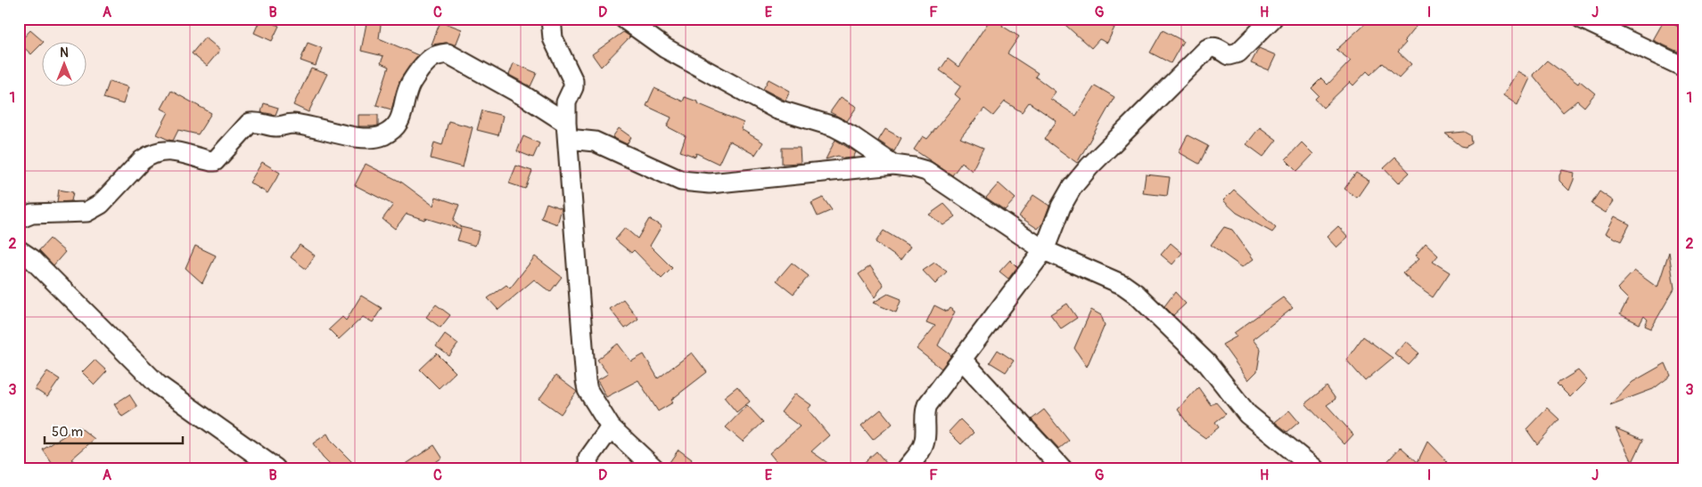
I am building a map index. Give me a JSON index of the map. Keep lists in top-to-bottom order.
{
  "scale_bar": "50 m",
  "north": "top",
  "grid": {
    "columns": [
      "A",
      "B",
      "C",
      "D",
      "E",
      "F",
      "G",
      "H",
      "I",
      "J"
    ],
    "rows": ["1", "2", "3"]
  }
}
